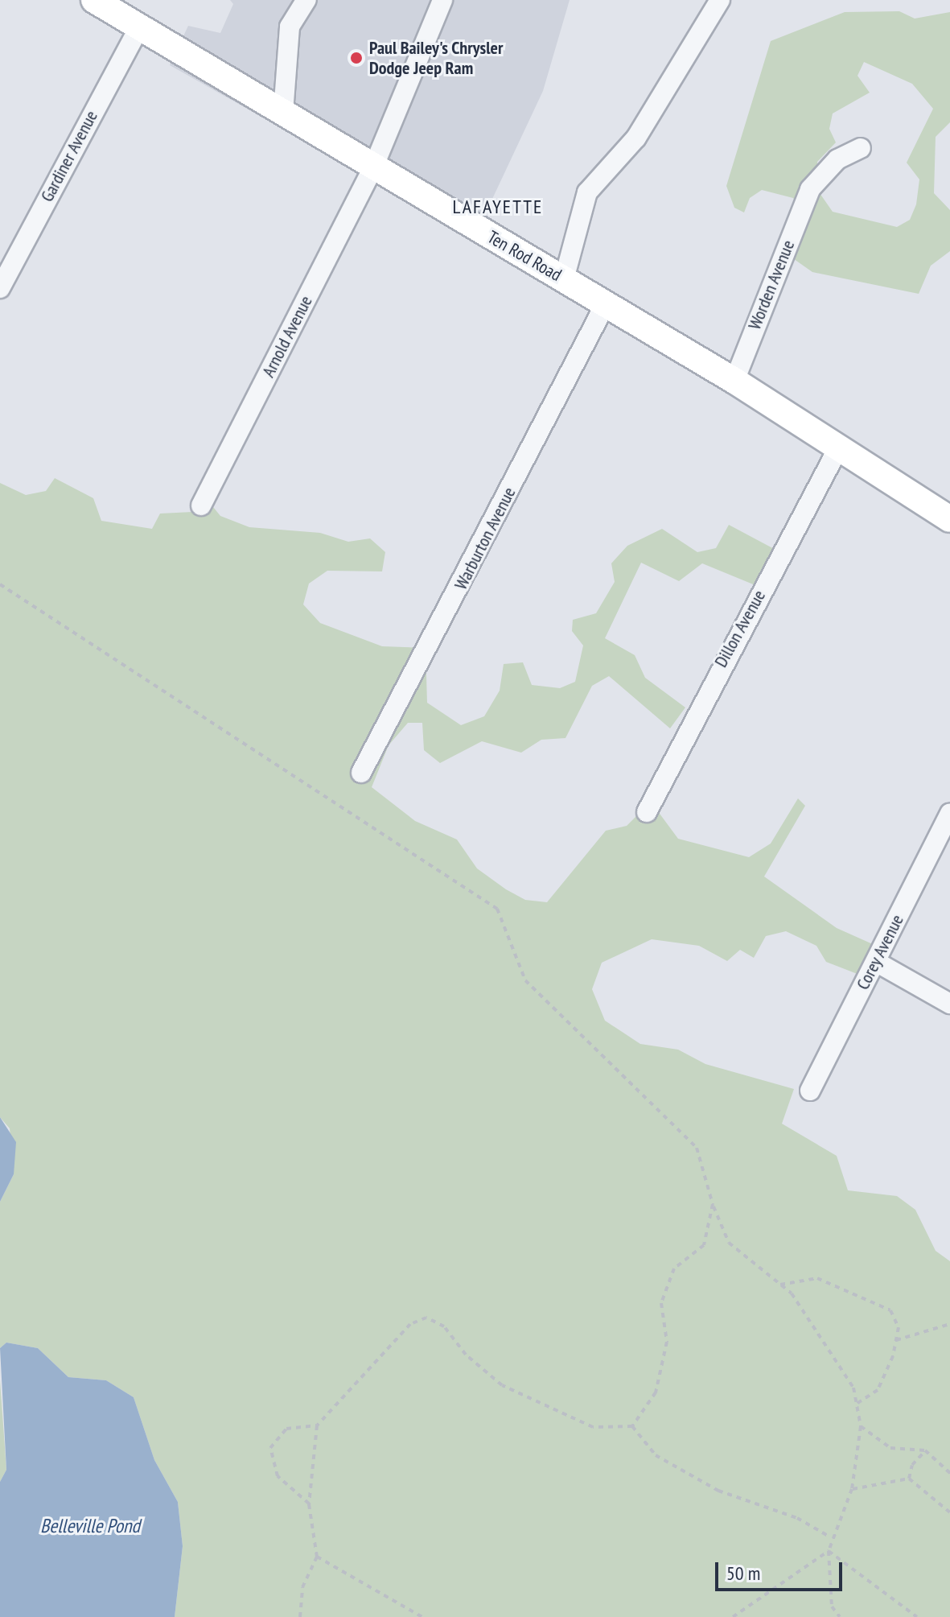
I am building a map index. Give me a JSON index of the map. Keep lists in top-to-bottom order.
{
  "streets": {
    "main road": ["Ten Rod Road"],
    "street": [
      "Gardiner Avenue",
      "Worden Avenue",
      "Arnold Avenue",
      "Warburton Avenue",
      "Dillon Avenue",
      "Corey Avenue"
    ]
  },
  "crossings": [
    ["Gardiner Avenue", "Ten Rod Road"],
    ["Ten Rod Road", "Worden Avenue"],
    ["Ten Rod Road", "Arnold Avenue"],
    ["Ten Rod Road", "Warburton Avenue"],
    ["Ten Rod Road", "Dillon Avenue"]
  ],
  "districts": ["LAFAYETTE"],
  "water": ["Belleville Pond"],
  "places": ["Paul Bailey's Chrysler Dodge Jeep Ram"],
  "scale_bar": "50 m"
}
